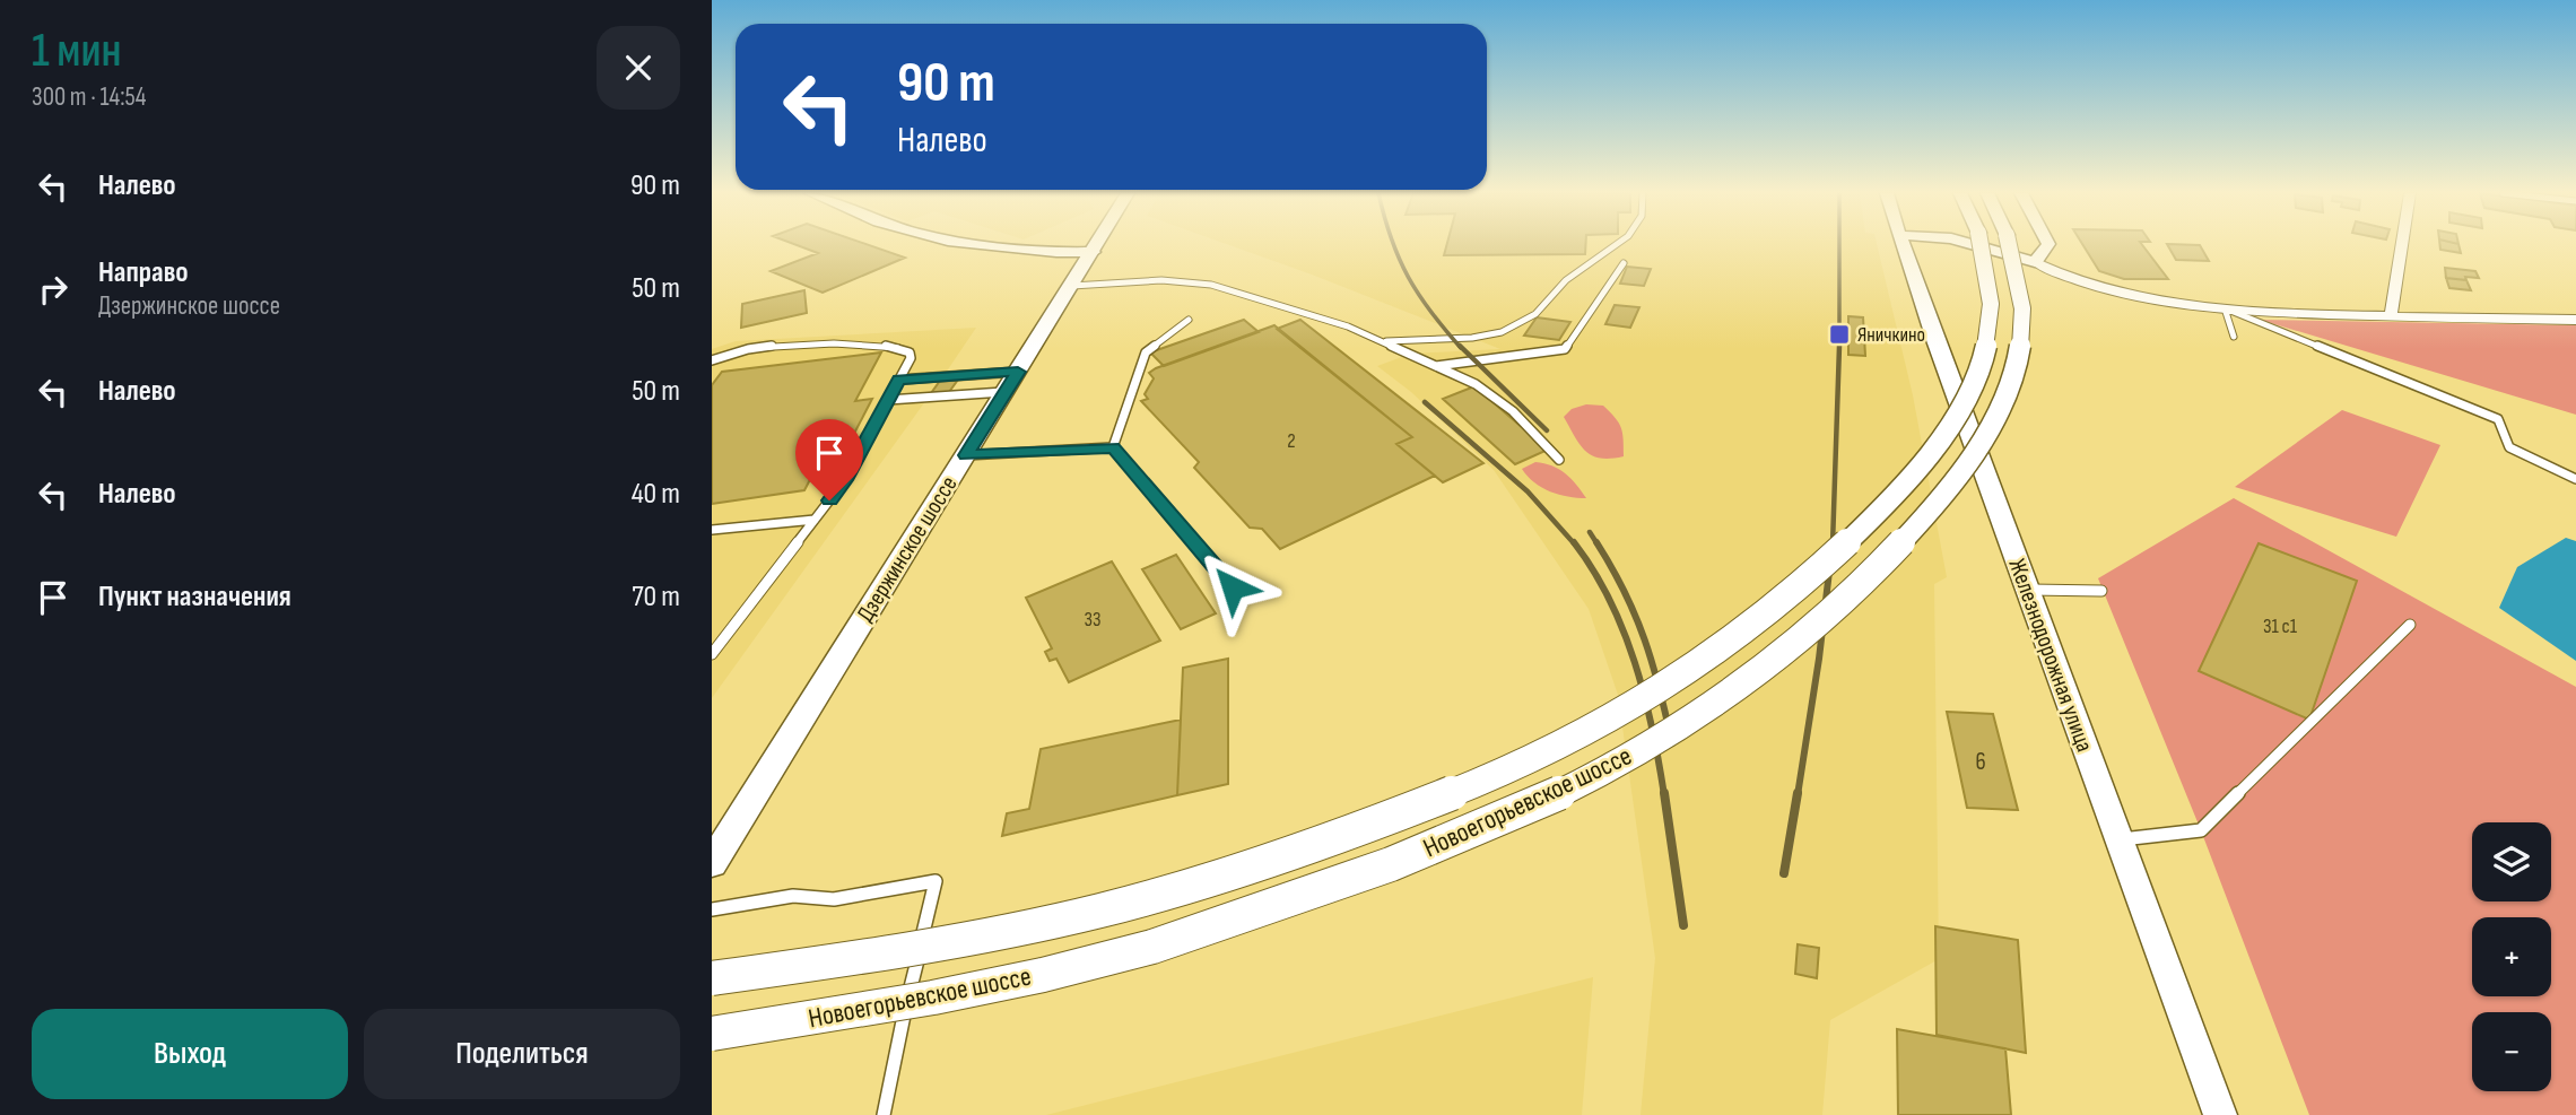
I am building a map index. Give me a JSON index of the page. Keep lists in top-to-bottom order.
{
  "streets": {
    "main road": ["Дзержинское шоссе", "Новоегорьевское шоссе"],
    "street": ["Железнодорожная улица"]
  },
  "places": {
    "transit": ["Яничкино"]
  },
  "house_numbers": [
    "2",
    "33",
    "31 с1",
    "6"
  ],
  "page": {
    "heading": ["1 мин", "300 m · 14:54"],
    "turn": ["90 m", "Налево"],
    "list": [
      {
        "name": "Налево",
        "value": "90 m"
      },
      {
        "name": "Направо",
        "note": "Дзержинское шоссе",
        "value": "50 m"
      },
      {
        "name": "Налево",
        "value": "50 m"
      },
      {
        "name": "Налево",
        "value": "40 m"
      },
      {
        "name": "Пункт назначения",
        "value": "70 m"
      }
    ],
    "map_buttons": ["+", "−"],
    "buttons": ["Выход", "Поделиться"]
  }
}
